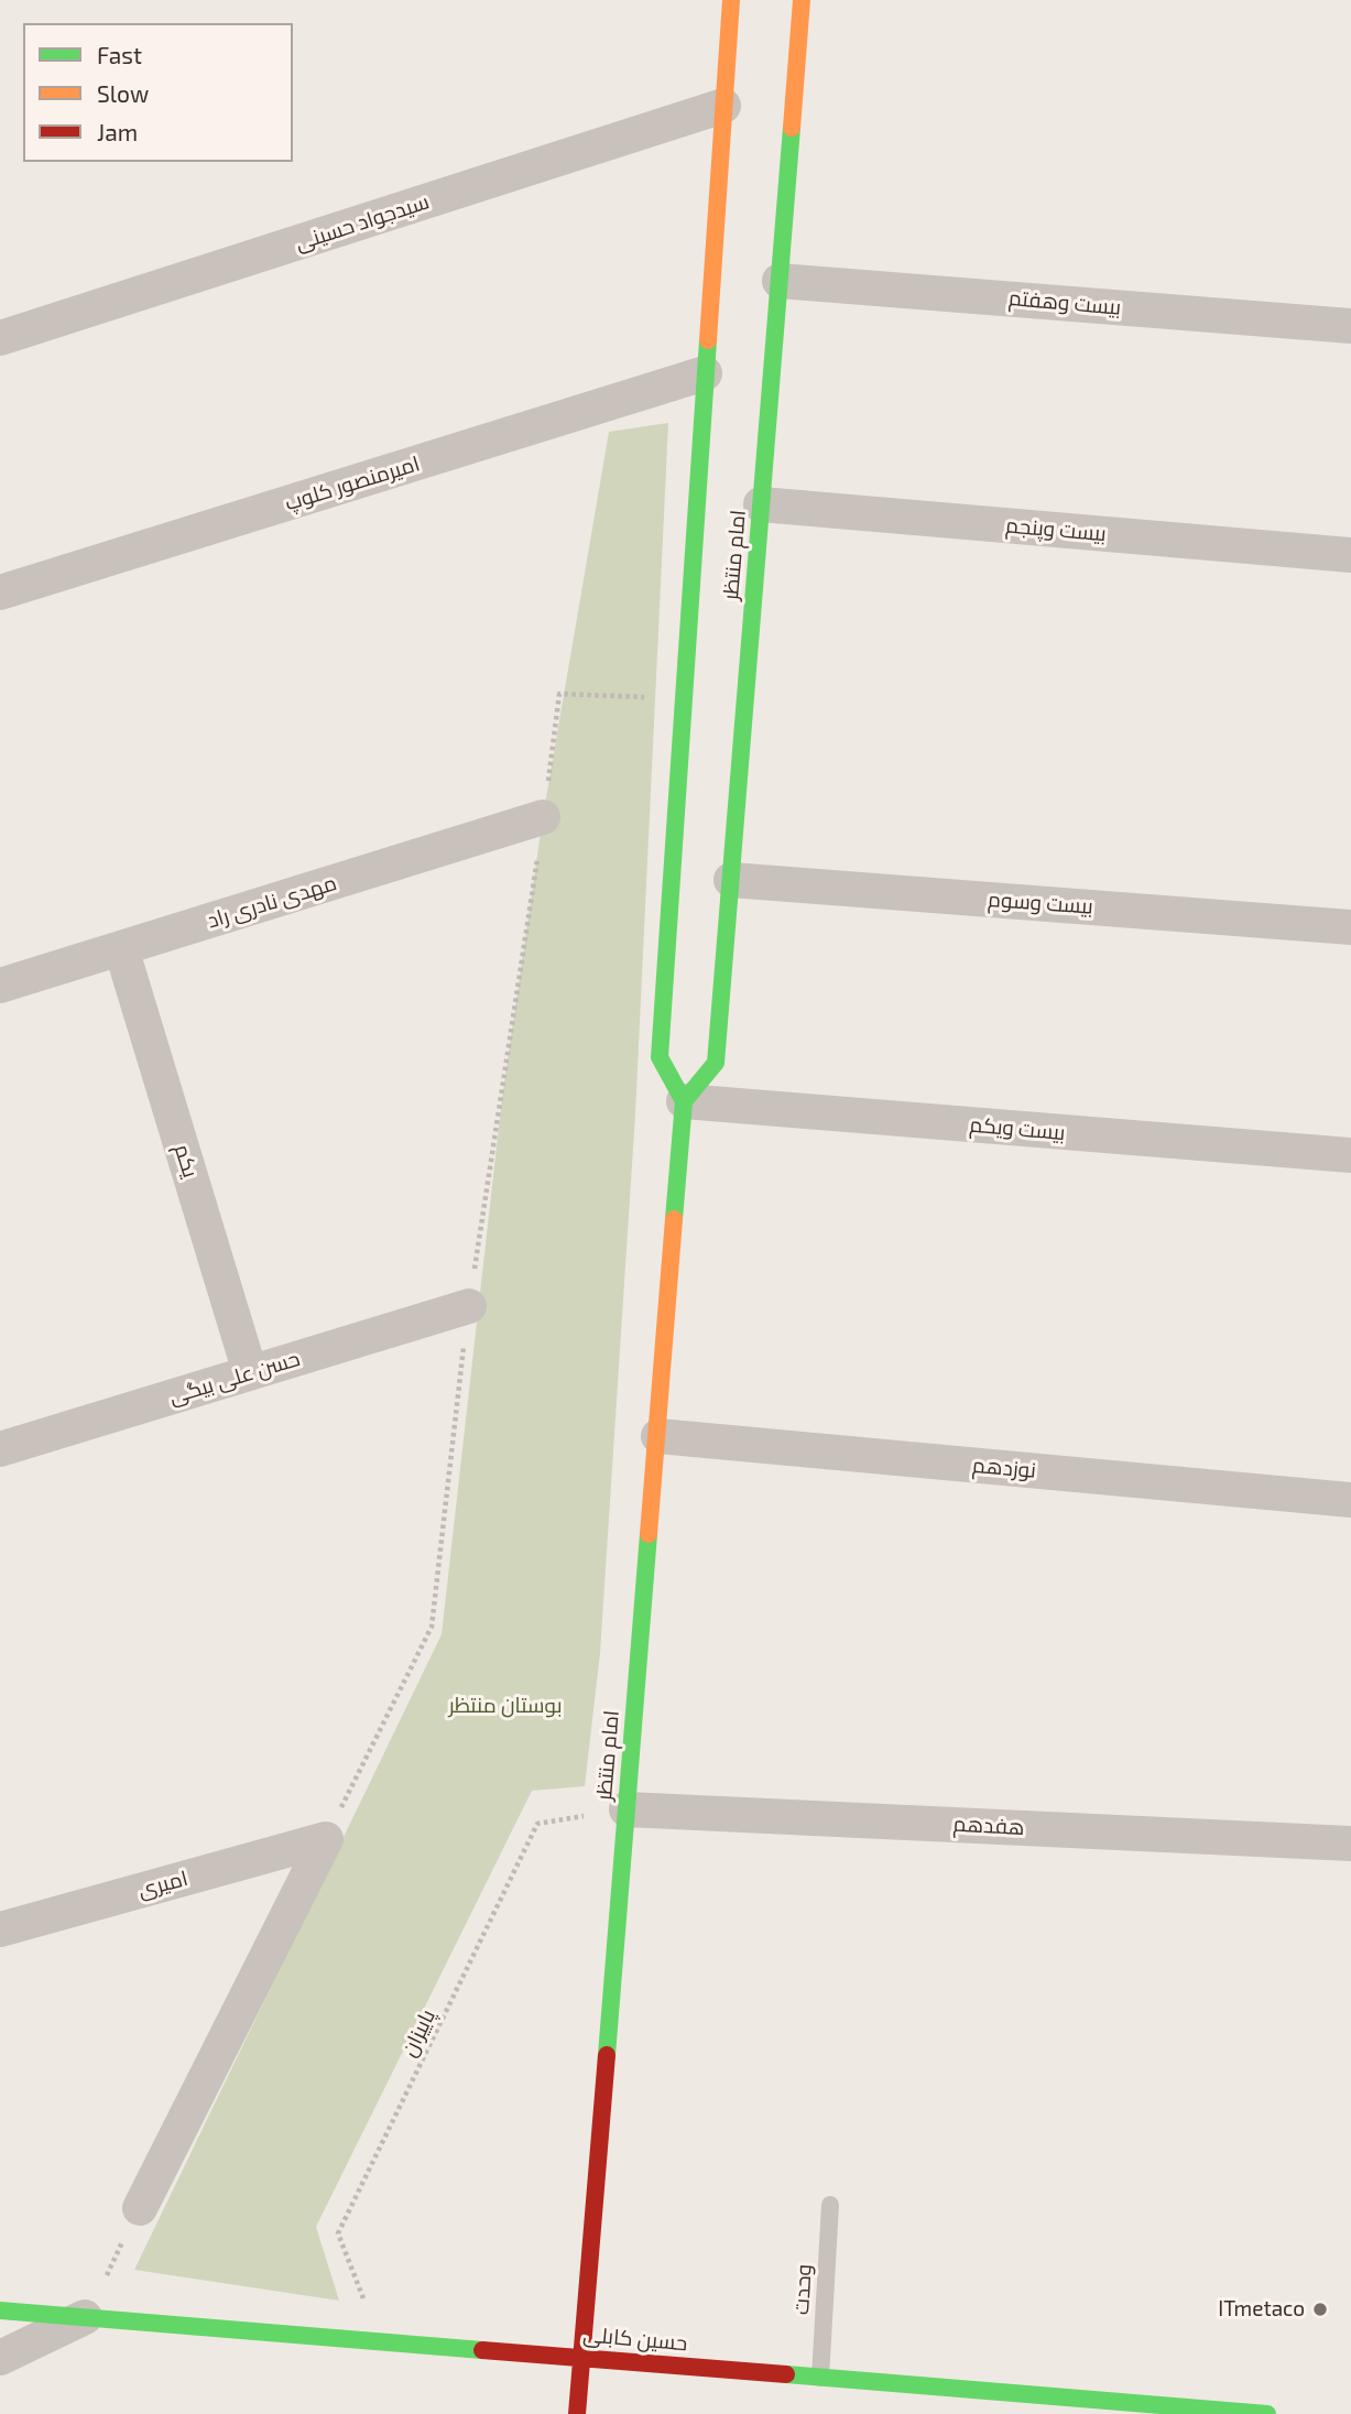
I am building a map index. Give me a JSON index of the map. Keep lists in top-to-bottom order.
{
  "streets": {
    "main road": ["امام منتظر", "حسین کابلی"],
    "street": [
      "سیدجواد حسینی",
      "بیست وهفتم",
      "امیرمنصور کلوپ",
      "بیست وپنجم",
      "مهدی نادری راد",
      "بیست وسوم",
      "بیست ویکم",
      "یکم",
      "حسن علی بیگی",
      "نوزدهم",
      "هفدهم",
      "امیری"
    ],
    "lane": ["وحدت"],
    "path": ["پاییزان"]
  },
  "crossings": [
    ["سیدجواد حسینی", "امام منتظر"],
    ["بیست وهفتم", "امام منتظر"],
    ["امیرمنصور کلوپ", "امام منتظر"],
    ["بیست وپنجم", "امام منتظر"],
    ["امام منتظر", "بیست وسوم"],
    ["امام منتظر", "بیست ویکم"],
    ["امام منتظر", "نوزدهم"],
    ["امام منتظر", "هفدهم"],
    ["امام منتظر", "پاییزان"],
    ["امام منتظر", "حسین کابلی"],
    ["مهدی نادری راد", "یکم"],
    ["یکم", "حسن علی بیگی"],
    ["هفدهم", "پاییزان"],
    ["پاییزان", "حسین کابلی"],
    ["وحدت", "حسین کابلی"]
  ],
  "parks": ["بوستان منتظر"],
  "places": ["ITmetaco"],
  "legend": ["Fast", "Slow", "Jam"]
}
